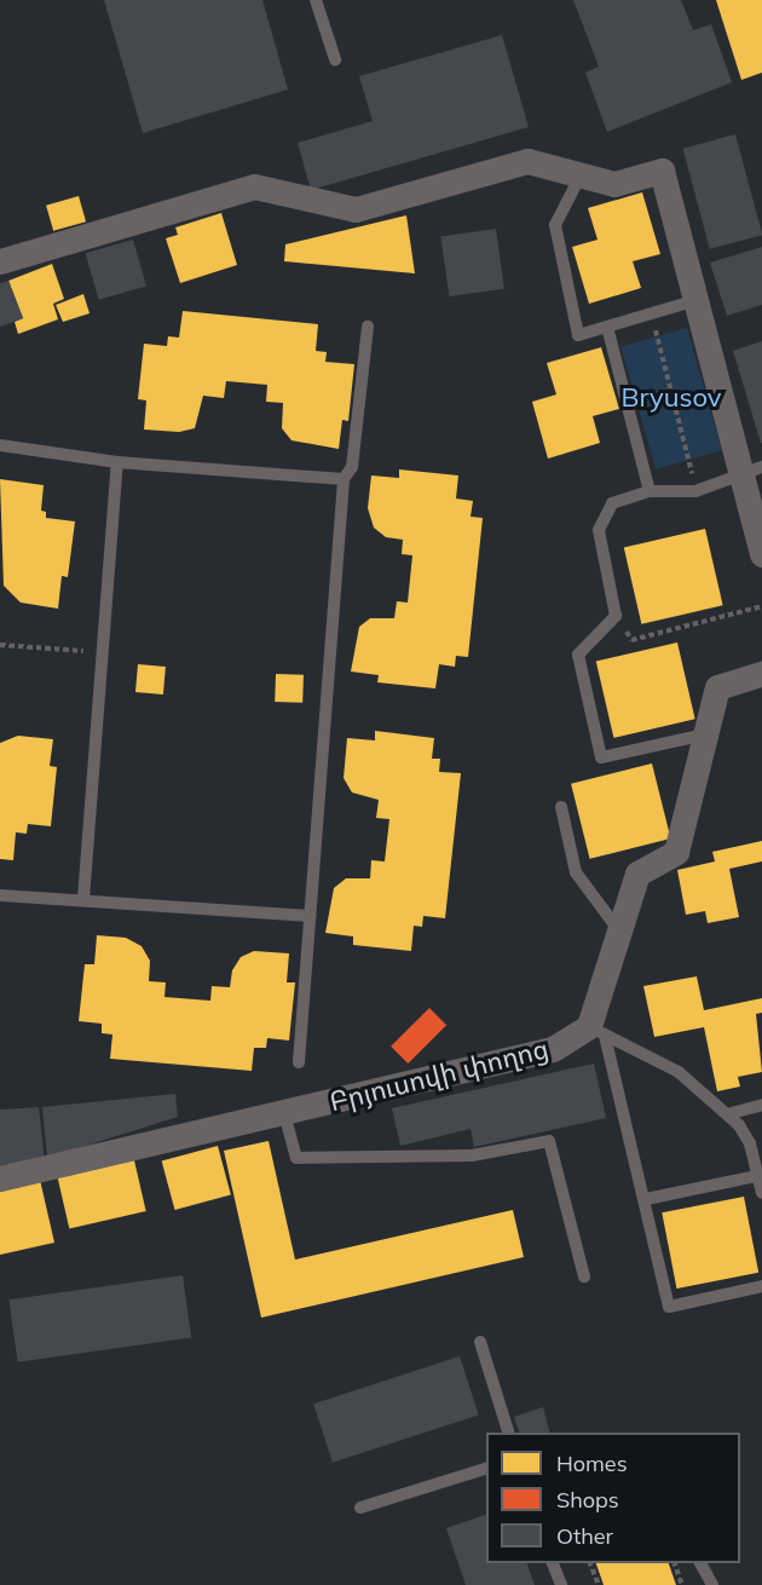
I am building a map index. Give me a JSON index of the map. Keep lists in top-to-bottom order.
{
  "streets": {
    "street": ["Բրյուսովի փողոց"]
  },
  "parks": ["Bryusov"],
  "legend": ["Homes", "Shops", "Other"]
}
